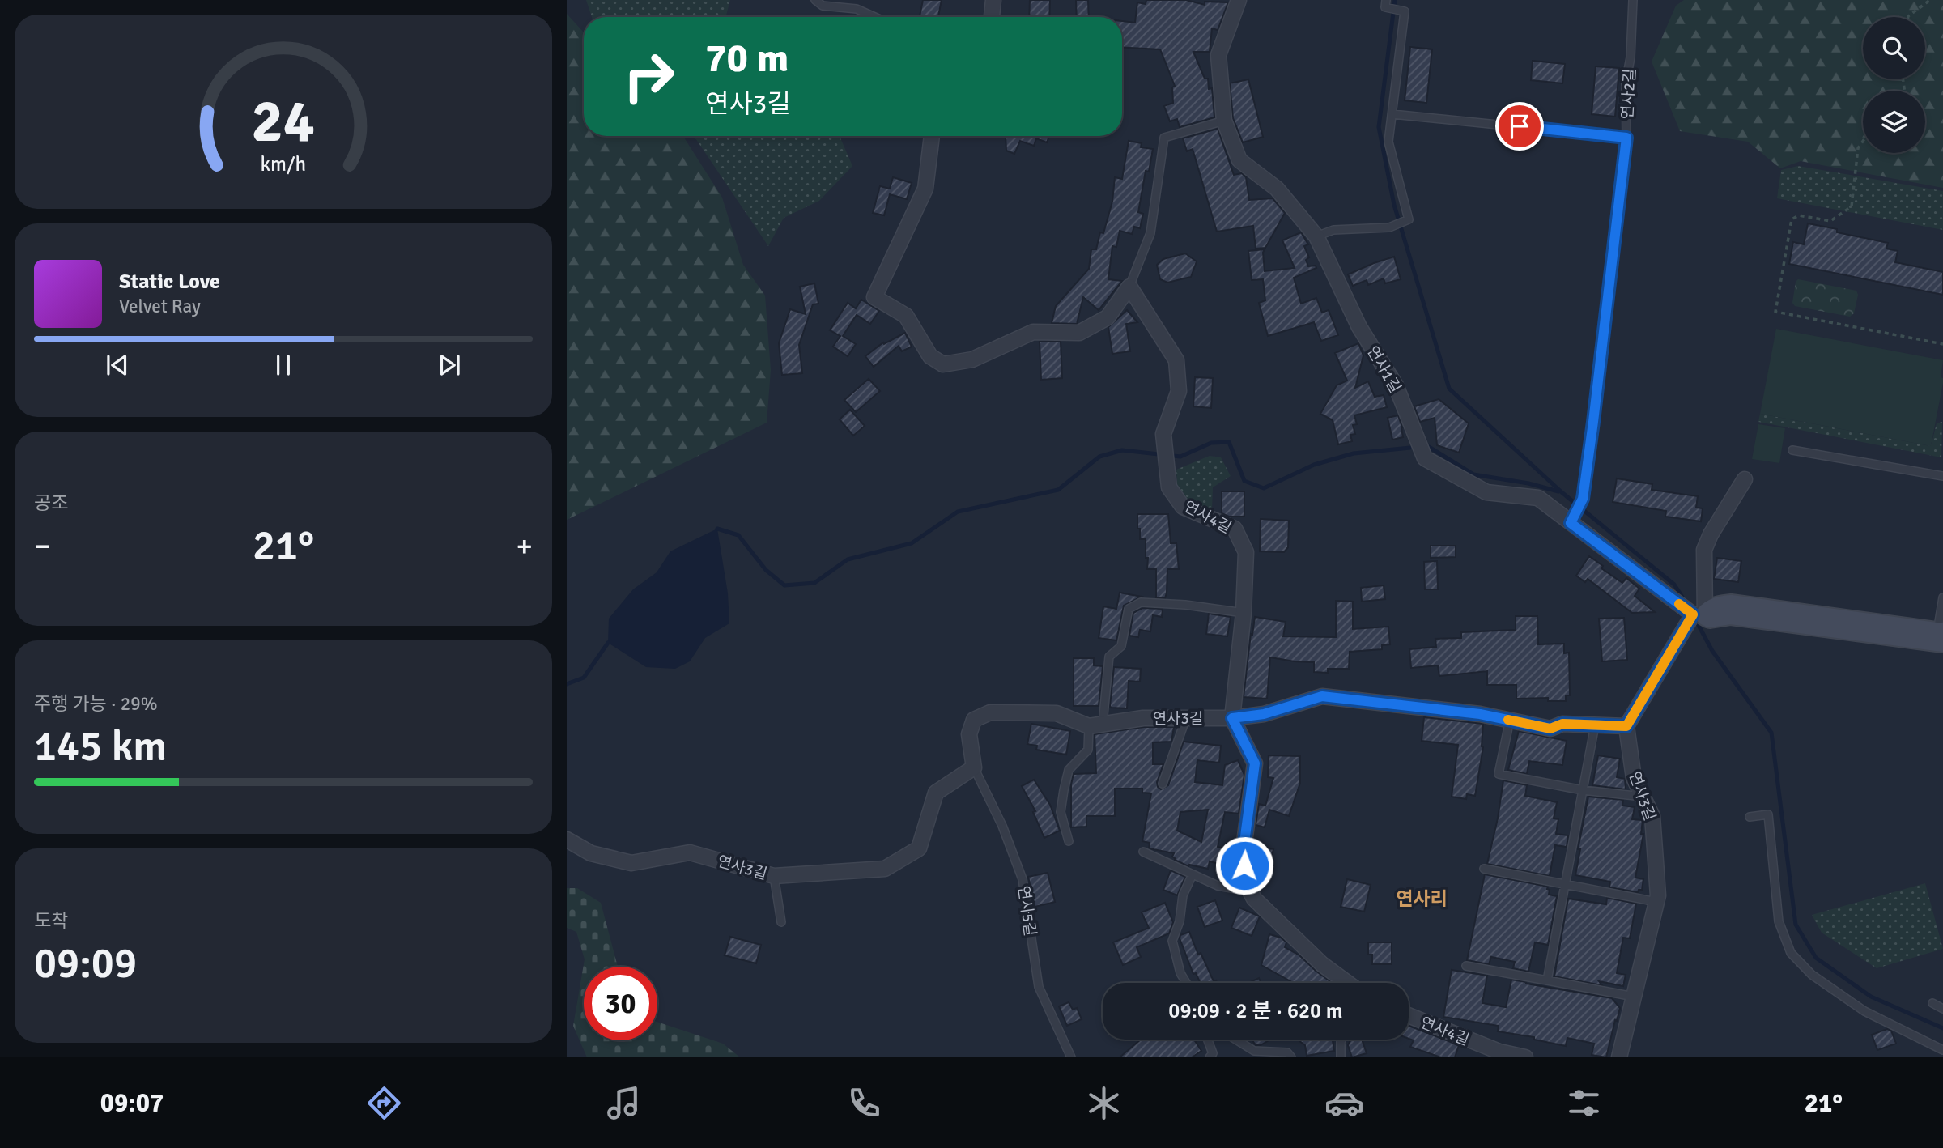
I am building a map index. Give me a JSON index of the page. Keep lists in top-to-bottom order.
{
  "streets": {
    "street": ["연사1길", "연사4길", "연사3길"],
    "lane": ["연사2길", "연사5길"]
  },
  "crossings": [
    ["연사2길", "연사1길"],
    ["연사4길", "연사3길"],
    ["연사3길", "연사5길"]
  ],
  "districts": ["연사리"],
  "page": {
    "turn": ["70 m", "연사3길"],
    "song": ["Static Love", "Velvet Ray"],
    "tile": [
      "공조",
      ["주행 가능 · 29%", "145 km"],
      ["도착", "09:09"]
    ],
    "heat": ["−", "21°", "+"],
    "limit": "30",
    "trip": "09:09 · 2 분 · 620 m",
    "tabs": ["09:07", "21°"],
    "gauge": ["24", "km/h"]
  }
}
